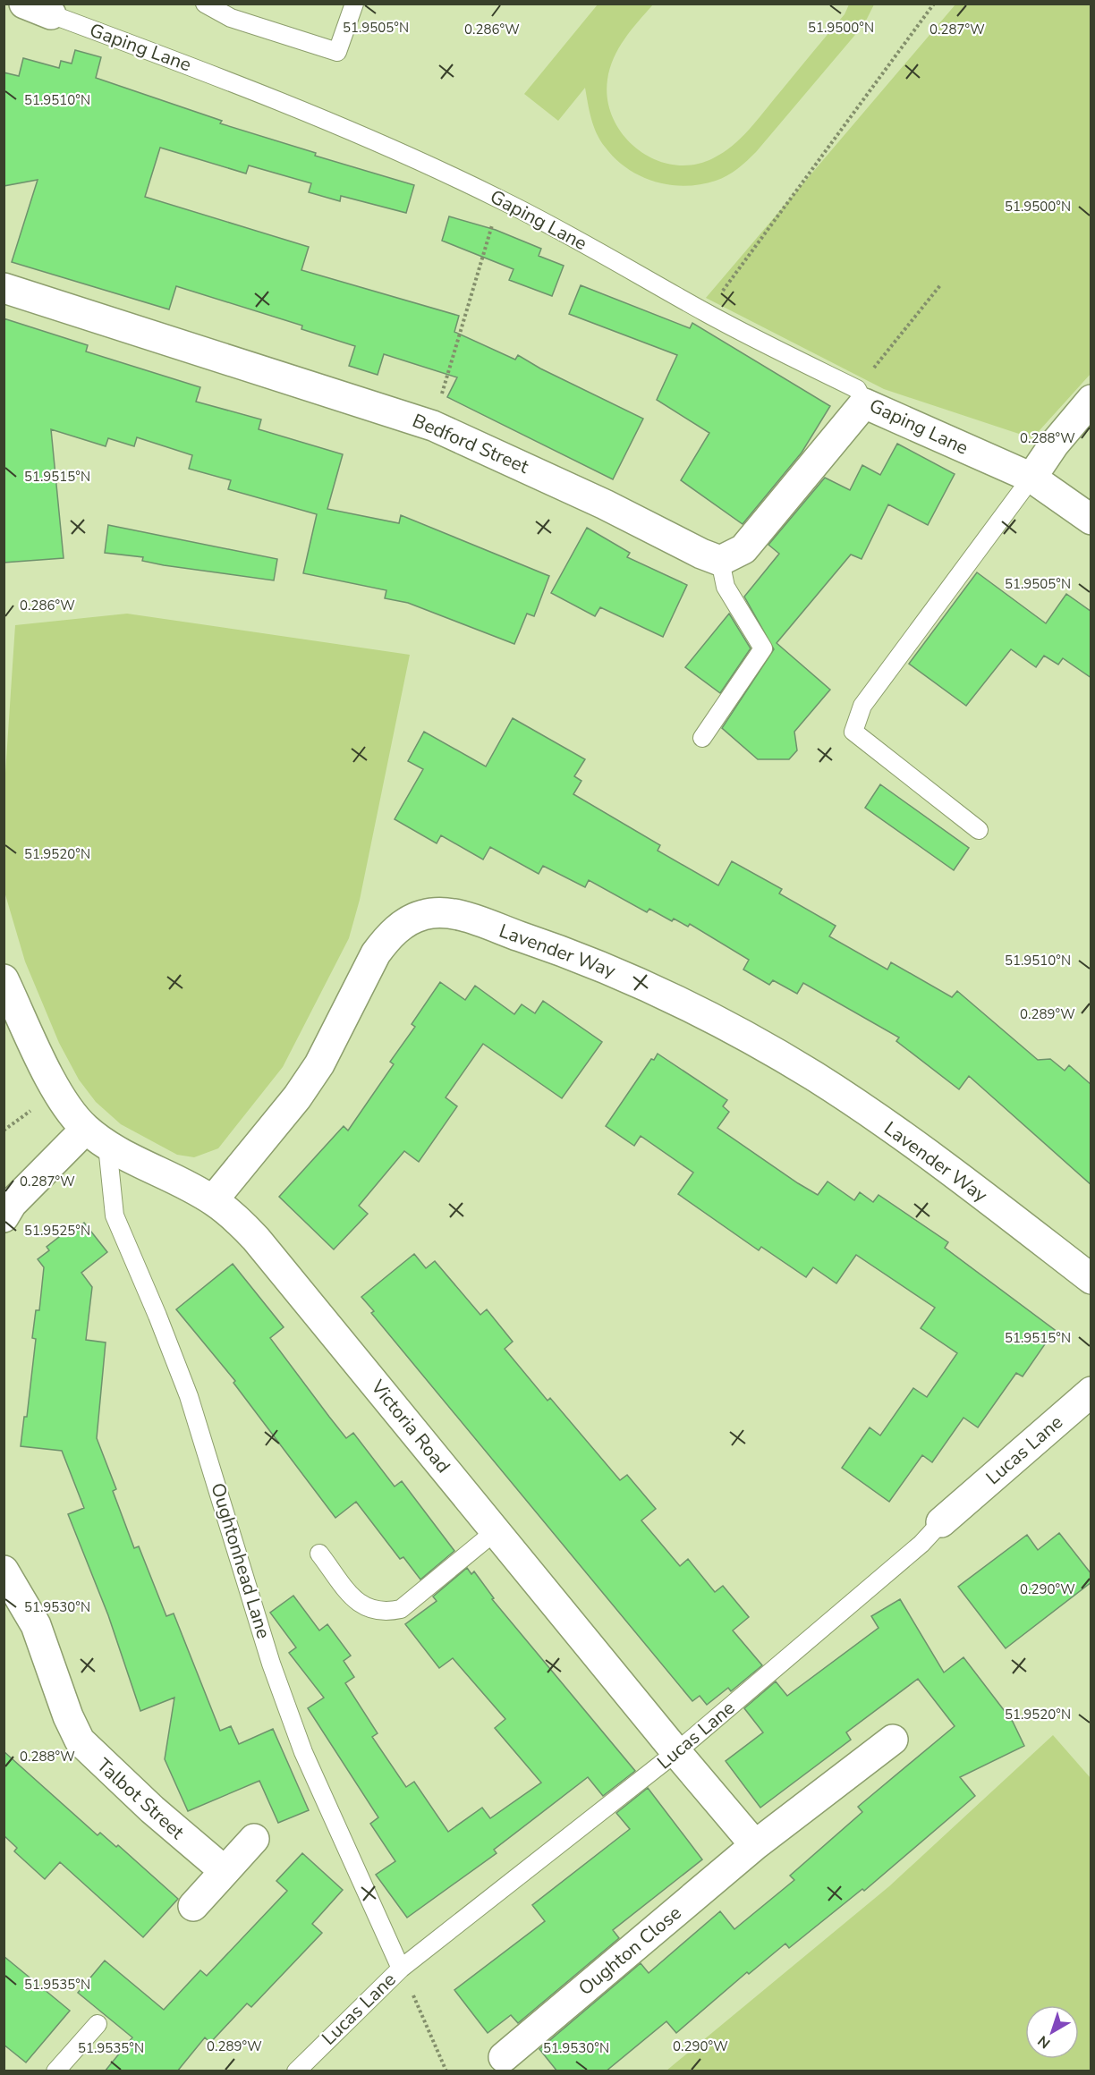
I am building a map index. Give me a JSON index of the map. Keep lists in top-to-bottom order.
{
  "streets": {
    "street": [
      "Gaping Lane",
      "Bedford Street",
      "Lavender Way",
      "Victoria Road",
      "Lucas Lane",
      "Talbot Street",
      "Oughton Close"
    ],
    "lane": ["Oughtonhead Lane"]
  },
  "crossings": [
    ["Lavender Way", "Victoria Road"],
    ["Victoria Road", "Lucas Lane"],
    ["Victoria Road", "Oughtonhead Lane"],
    ["Lucas Lane", "Oughtonhead Lane"]
  ],
  "north": "bottom left",
  "coordinates": [
    "51.9505°N",
    "51.9500°N",
    "0.286°W",
    "0.287°W",
    "51.9510°N",
    "0.288°W",
    "51.9515°N",
    "51.9520°N",
    "0.289°W",
    "51.9525°N",
    "0.290°W",
    "51.9530°N",
    "51.9535°N"
  ]
}
